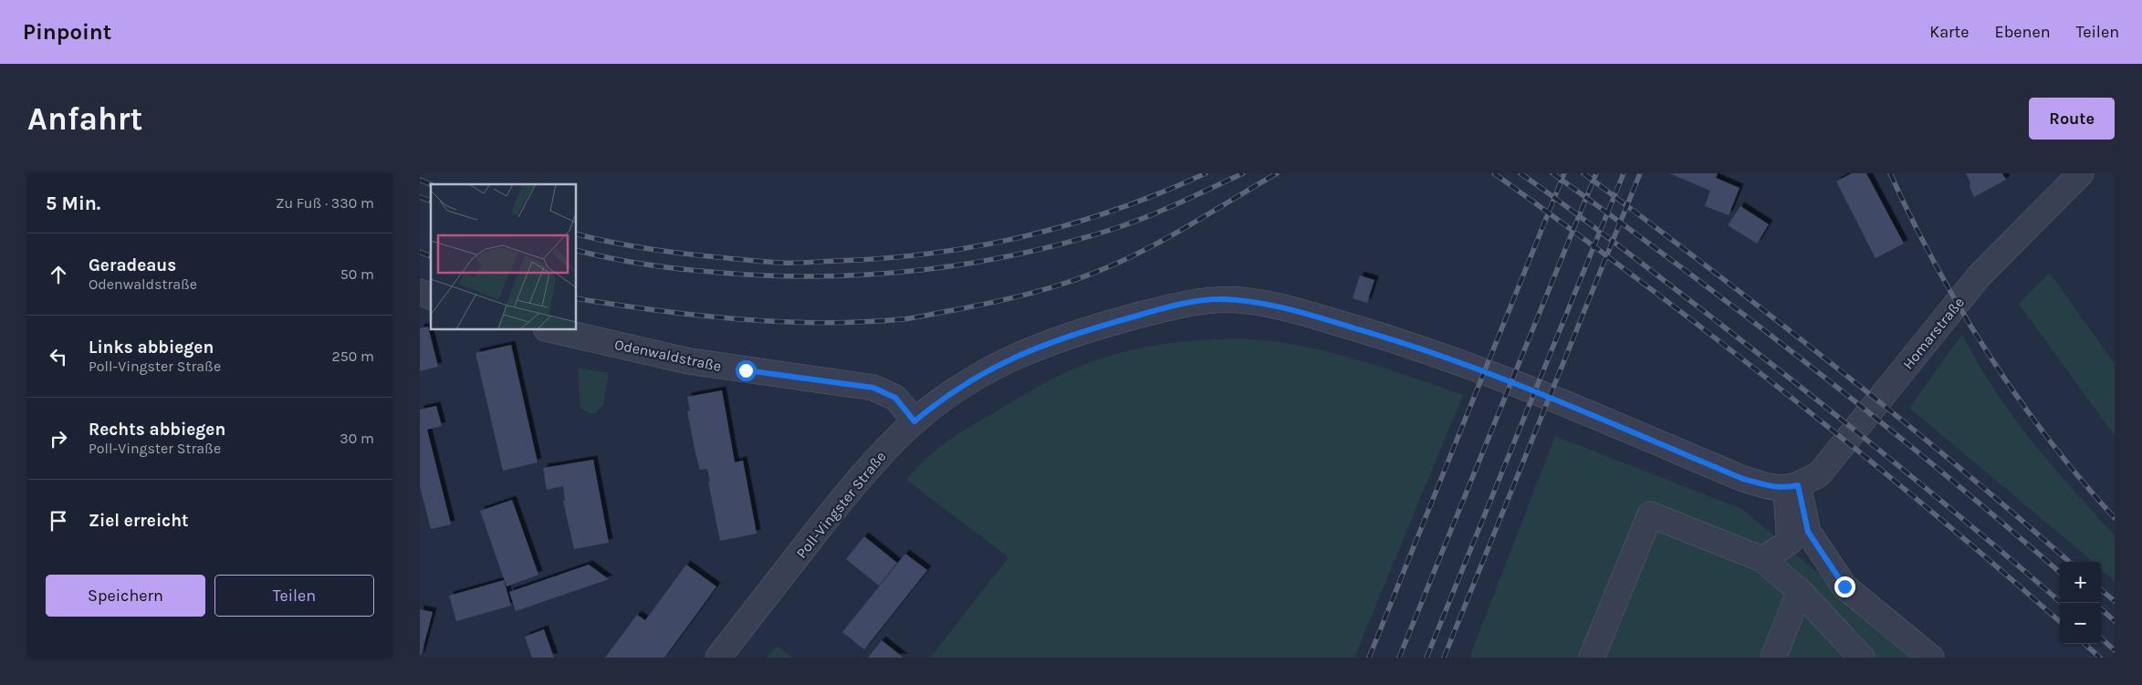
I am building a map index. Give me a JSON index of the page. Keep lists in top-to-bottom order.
{
  "streets": {
    "street": ["Homarstraße", "Odenwaldstraße", "Poll-Vingster Straße"]
  },
  "crossings": [
    ["Homarstraße", "Poll-Vingster Straße"],
    ["Odenwaldstraße", "Poll-Vingster Straße"]
  ],
  "page": {
    "header": "Pinpoint",
    "nav": ["Karte", "Ebenen", "Teilen"],
    "buttons": [
      "Route",
      ["Speichern", "Teilen"]
    ],
    "title": "Anfahrt",
    "heading": ["5 Min.", "Zu Fuß · 330 m"],
    "list": [
      ["Geradeaus", "Odenwaldstraße", "50 m"],
      ["Links abbiegen", "Poll-Vingster Straße", "250 m"],
      ["Rechts abbiegen", "Poll-Vingster Straße", "30 m"],
      "Ziel erreicht"
    ],
    "map_buttons": ["+", "−"]
  }
}
